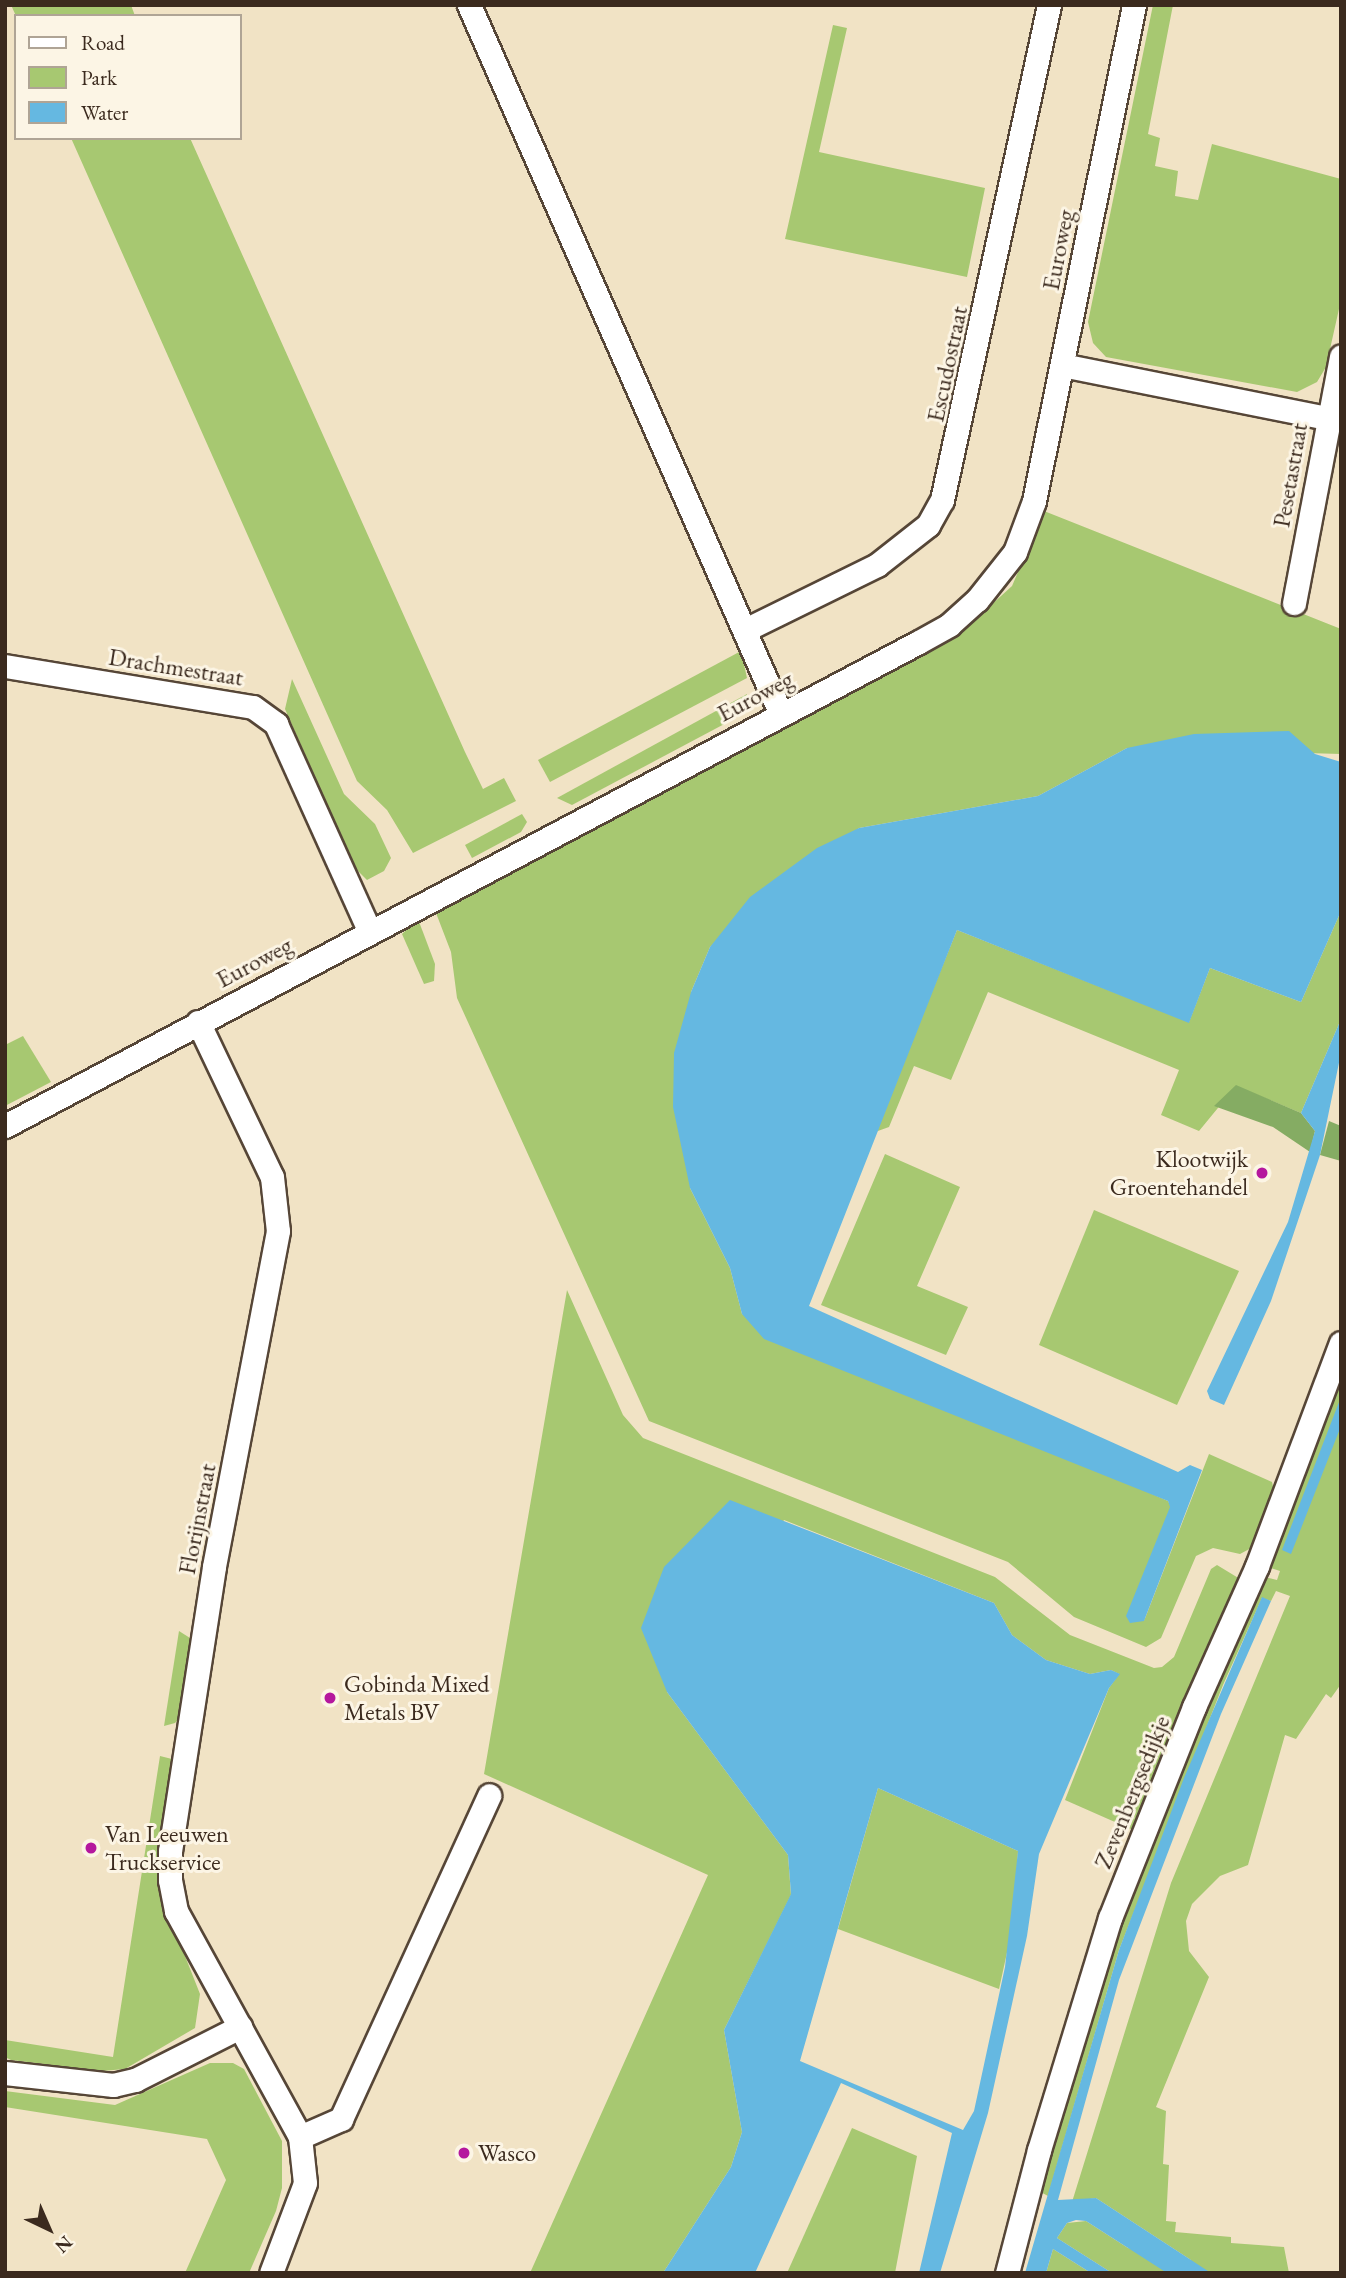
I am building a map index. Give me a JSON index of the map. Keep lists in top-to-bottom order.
{
  "streets": {
    "street": [
      "Euroweg",
      "Escudostraat",
      "Pesetastraat",
      "Drachmestraat",
      "Florijnstraat",
      "Zevenbergsedijkje"
    ]
  },
  "crossings": [
    ["Euroweg", "Drachmestraat"],
    ["Euroweg", "Florijnstraat"]
  ],
  "places": [
    "Klootwijk Groentehandel",
    "Gobinda Mixed Metals BV",
    "Van Leeuwen Truckservice",
    "Wasco"
  ],
  "legend": ["Road", "Park", "Water"],
  "north": "bottom right"
}
